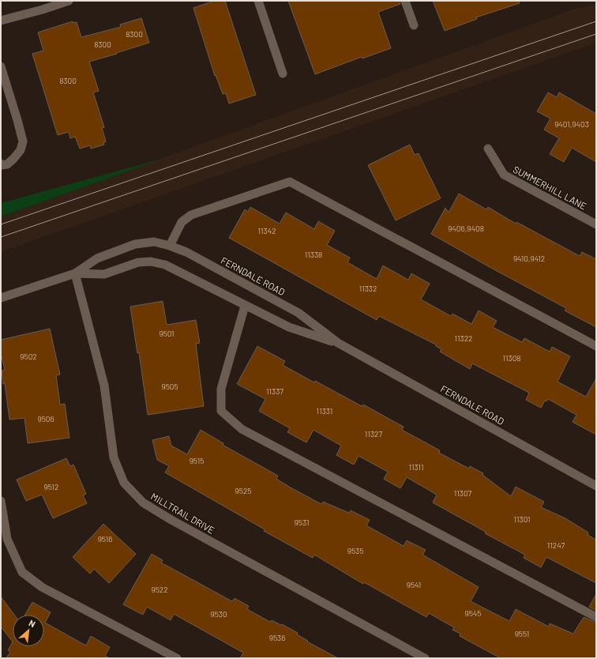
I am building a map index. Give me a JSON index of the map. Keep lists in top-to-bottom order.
{
  "streets": {
    "street": ["SUMMERHILL LANE", "FERNDALE ROAD", "MILLTRAIL DRIVE"]
  },
  "crossings": [
    ["FERNDALE ROAD", "MILLTRAIL DRIVE"]
  ],
  "house_numbers": [
    "8300",
    "8300",
    "8300",
    "9401,9403",
    "9406,9408",
    "11342",
    "11338",
    "9410,9412",
    "11332",
    "9501",
    "11322",
    "9502",
    "11308",
    "9505",
    "11337",
    "11331",
    "9506",
    "11327",
    "9515",
    "11311",
    "9512",
    "9525",
    "11307",
    "11301",
    "9531",
    "9516",
    "11247",
    "9535",
    "9541",
    "9522",
    "9545",
    "9530",
    "9551",
    "9536"
  ],
  "north": "top right"
}
